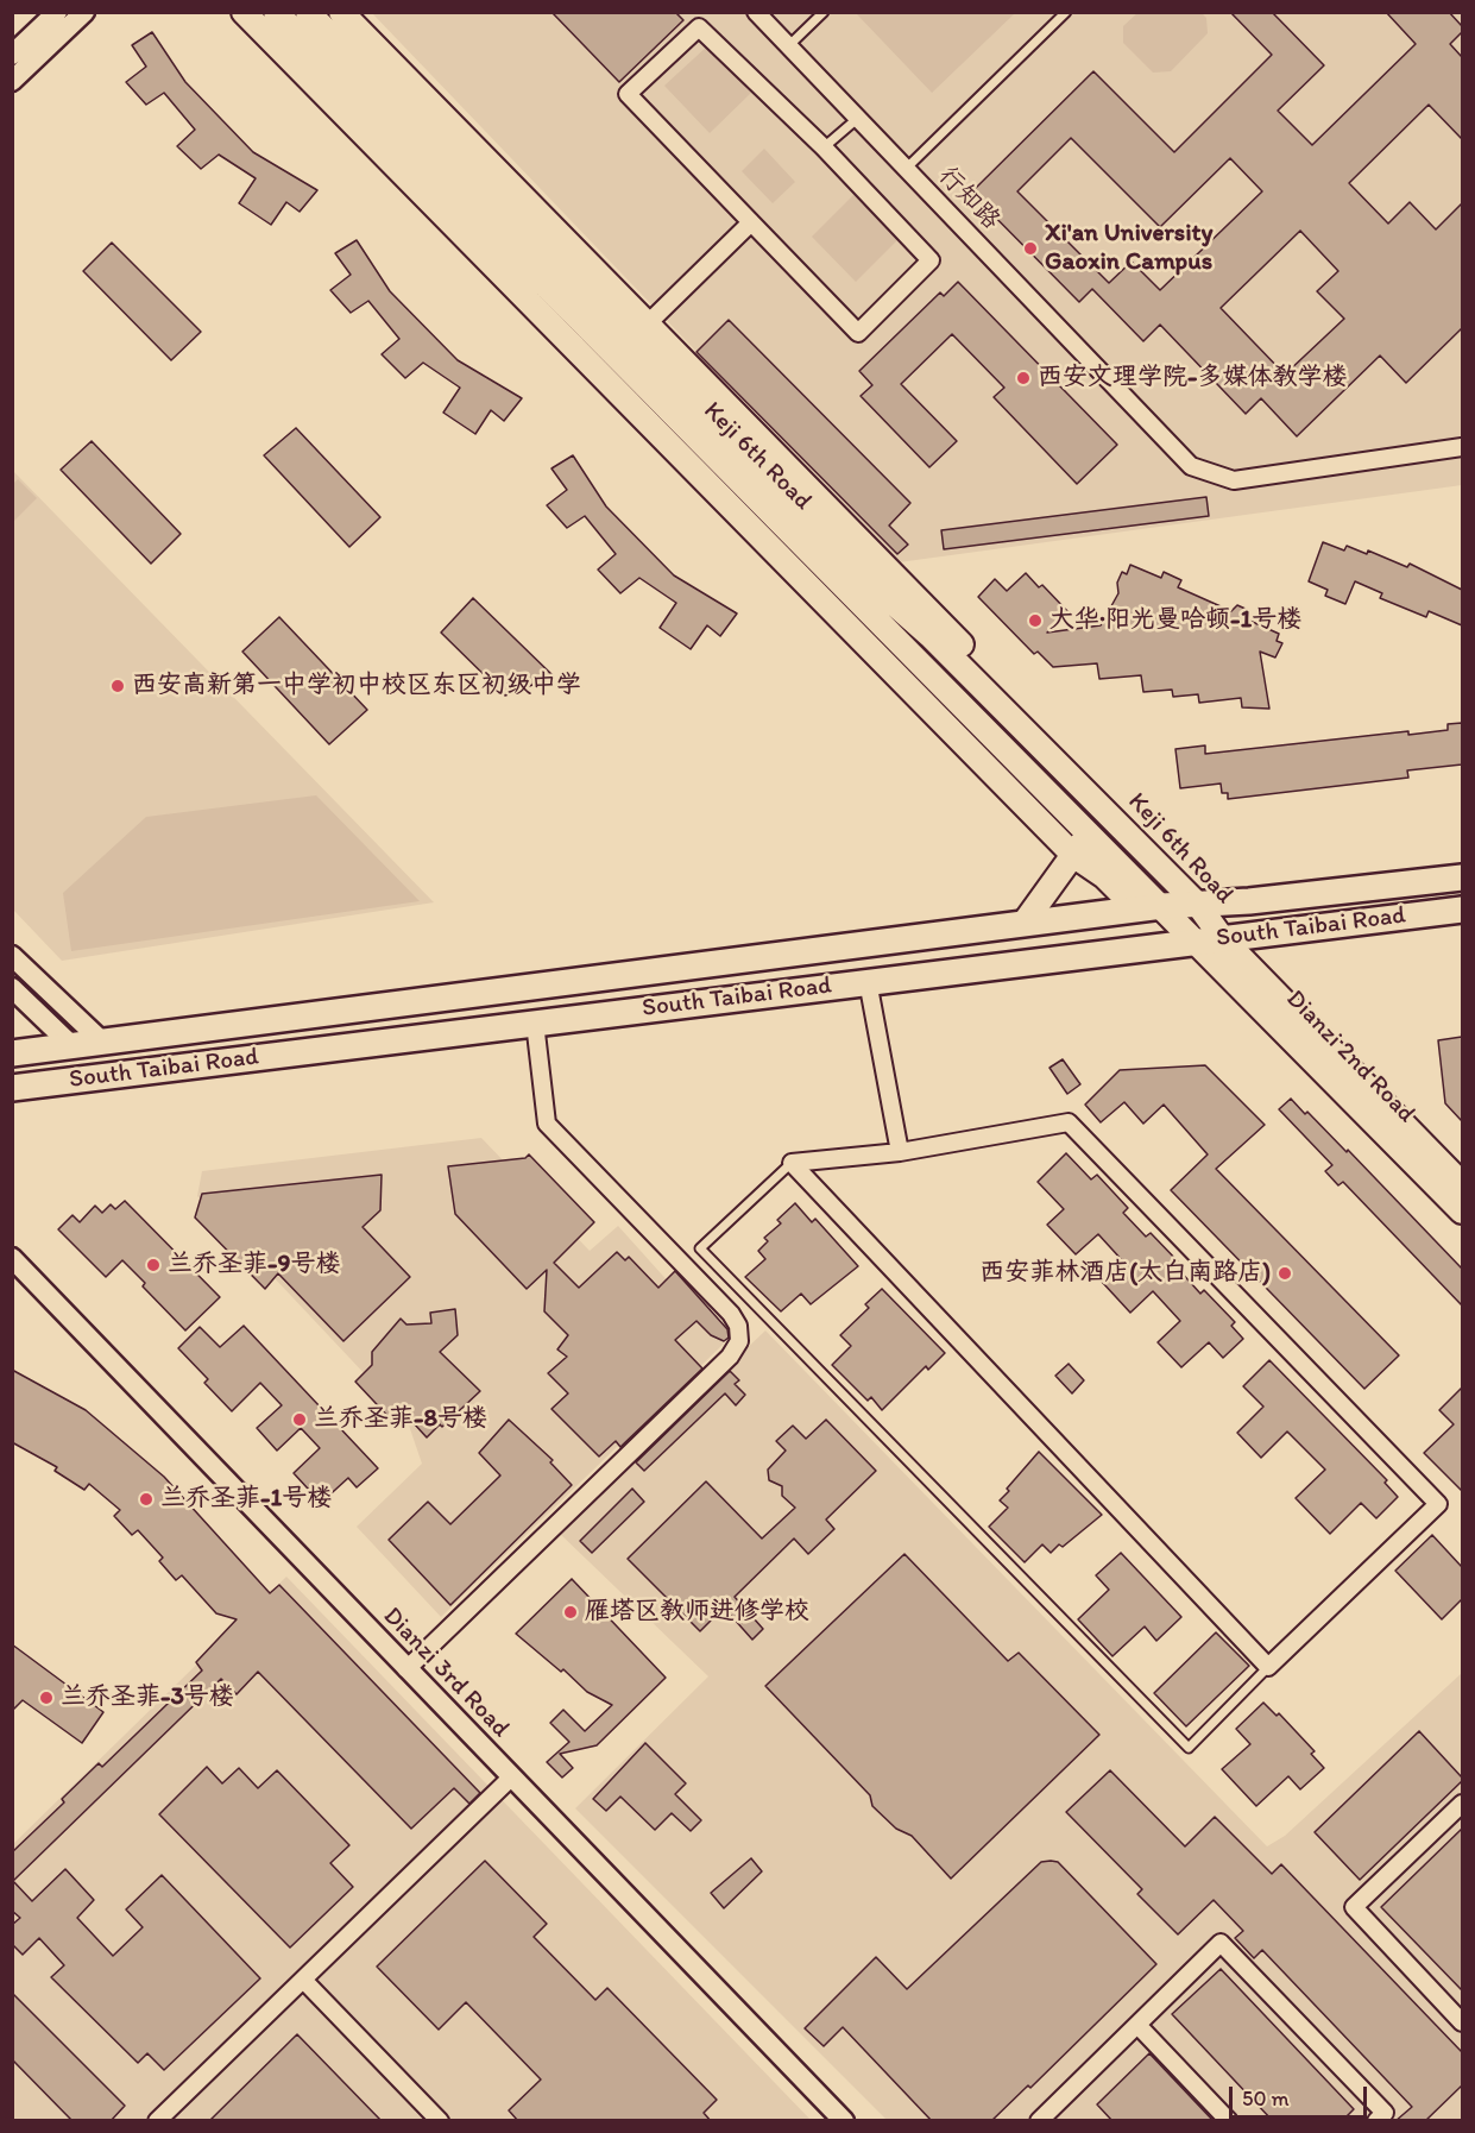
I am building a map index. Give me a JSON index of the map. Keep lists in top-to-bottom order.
{
  "streets": {
    "main road": ["Keji 6th Road", "South Taibai Road", "Dianzi 2nd Road"],
    "street": ["行知路", "Dianzi 3rd Road"]
  },
  "crossings": [
    ["Keji 6th Road", "South Taibai Road"],
    ["Keji 6th Road", "Dianzi 2nd Road"],
    ["South Taibai Road", "Dianzi 2nd Road"]
  ],
  "places": [
    "Xi'an University Gaoxin Campus",
    "西安文理学院-多媒体教学楼",
    "大华·阳光曼哈顿-1号楼",
    "西安高新第一中学初中校区东区初级中学",
    "兰乔圣菲-9号楼",
    "西安菲林酒店(太白南路店)",
    "兰乔圣菲-8号楼",
    "兰乔圣菲-1号楼",
    "雁塔区教师进修学校",
    "兰乔圣菲-3号楼"
  ],
  "scale_bar": "50 m"
}
